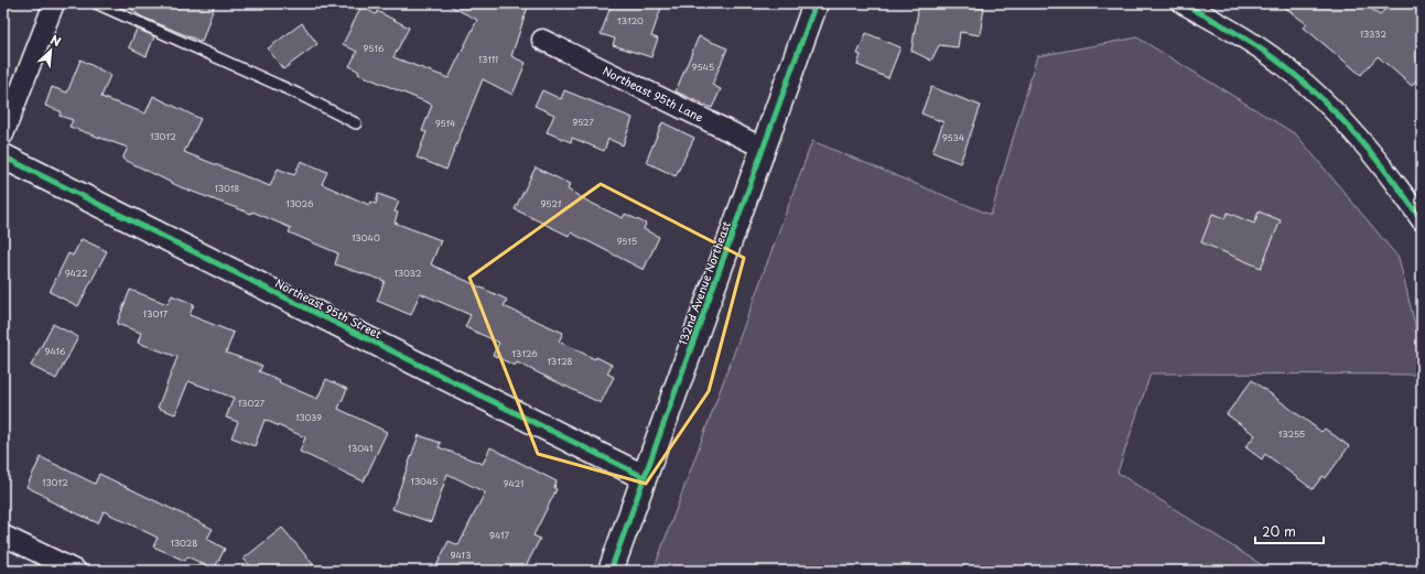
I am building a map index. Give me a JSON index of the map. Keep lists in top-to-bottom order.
{
  "streets": {
    "street": ["Northeast 95th Lane", "132nd Avenue Northeast", "Northeast 95th Street"]
  },
  "crossings": [
    ["Northeast 95th Lane", "132nd Avenue Northeast"],
    ["132nd Avenue Northeast", "Northeast 95th Street"]
  ],
  "house_numbers": [
    "13120",
    "13332",
    "9516",
    "13111",
    "9545",
    "9527",
    "9514",
    "13012",
    "9534",
    "13018",
    "13026",
    "9521",
    "13040",
    "9515",
    "9422",
    "13032",
    "13017",
    "9416",
    "13126",
    "13128",
    "13027",
    "13039",
    "13255",
    "13041",
    "13045",
    "13012",
    "9421",
    "9417",
    "13028",
    "9413"
  ],
  "scale_bar": "20 m",
  "north": "top right"
}
